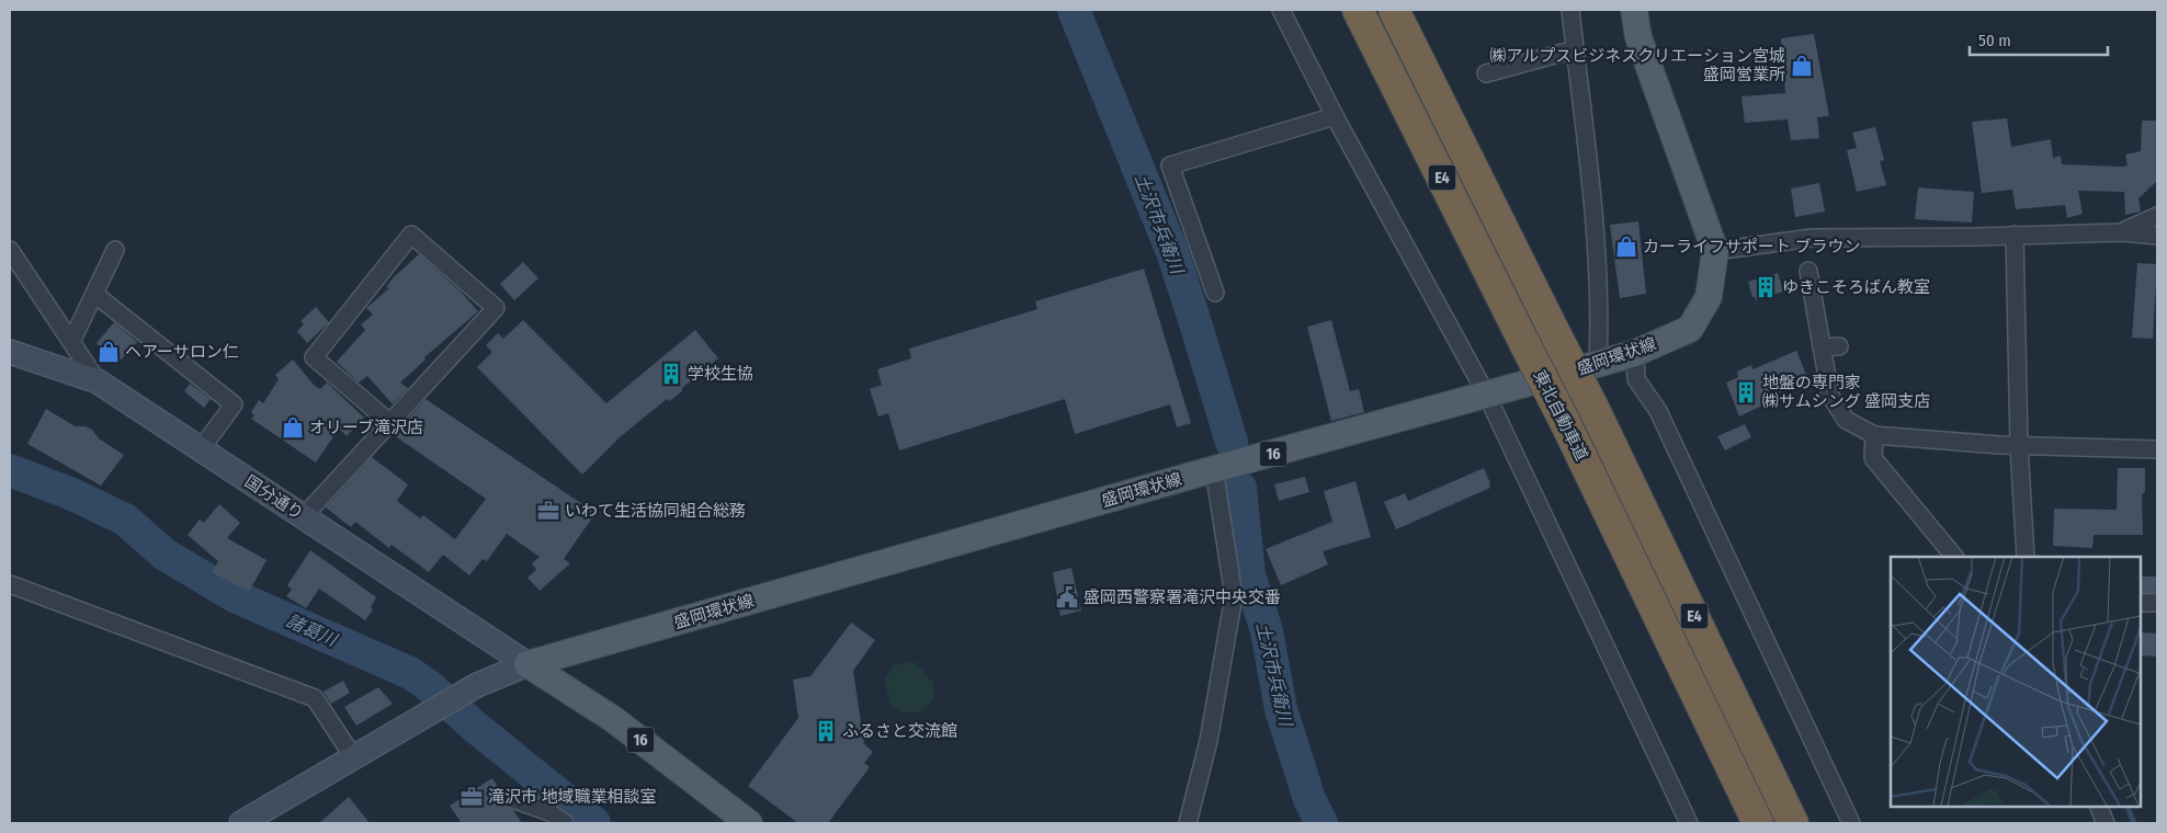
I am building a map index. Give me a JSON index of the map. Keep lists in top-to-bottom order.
{
  "streets": {
    "highway": ["E4", "東北自動車道"],
    "main road": ["盛岡環状線", "16"],
    "street": ["国分通り"]
  },
  "crossings": [
    ["盛岡環状線", "16"],
    ["盛岡環状線", "国分通り"],
    ["16", "国分通り"]
  ],
  "water": ["土沢市兵衛川", "諸葛川"],
  "places": {
    "shop": [
      "㈱アルプスビジネスクリエーション宮城 盛岡営業所",
      "カーライフサポート ブラウン",
      "ヘアーサロン仁",
      "オリーブ滝沢店"
    ],
    "building": [
      "ゆきこそろばん教室",
      "学校生協",
      "地盤の専門家 ㈱サムシング 盛岡支店",
      "ふるさと交流館"
    ],
    "office": ["いわて生活協同組合総務", "滝沢市 地域職業相談室"],
    "public building": ["盛岡西警察署滝沢中央交番"]
  },
  "scale_bar": "50 m"
}
